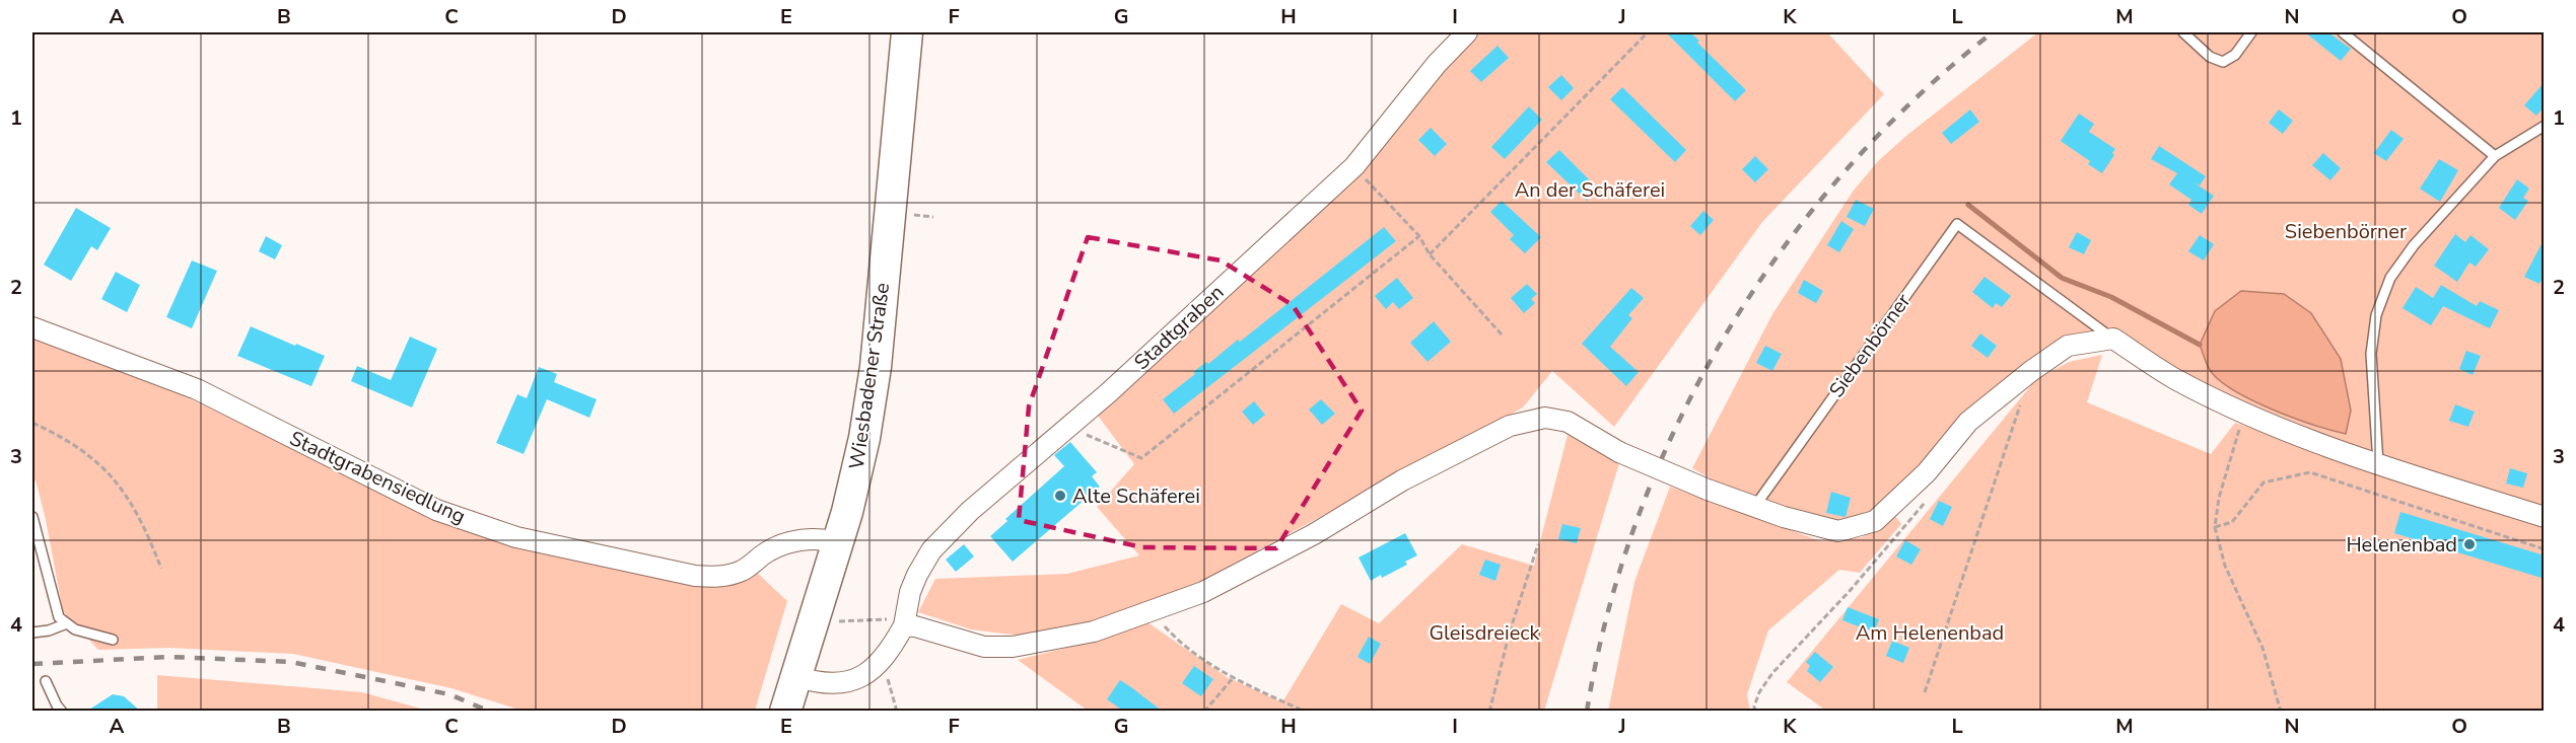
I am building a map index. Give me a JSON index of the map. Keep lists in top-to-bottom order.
{
  "streets": {
    "main road": ["Wiesbadener Straße"],
    "street": ["Stadtgraben", "Siebenbörner", "Stadtgrabensiedlung"]
  },
  "crossings": [
    ["Stadtgraben", "Wiesbadener Straße"],
    ["Wiesbadener Straße", "Stadtgrabensiedlung"]
  ],
  "parks": [
    "An der Schäferei",
    "Siebenbörner",
    "Gleisdreieck",
    "Am Helenenbad"
  ],
  "places": ["Alte Schäferei", "Helenenbad"],
  "grid": {
    "columns": [
      "A",
      "B",
      "C",
      "D",
      "E",
      "F",
      "G",
      "H",
      "I",
      "J",
      "K",
      "L",
      "M",
      "N",
      "O"
    ],
    "rows": [
      "1",
      "2",
      "3",
      "4"
    ]
  }
}
